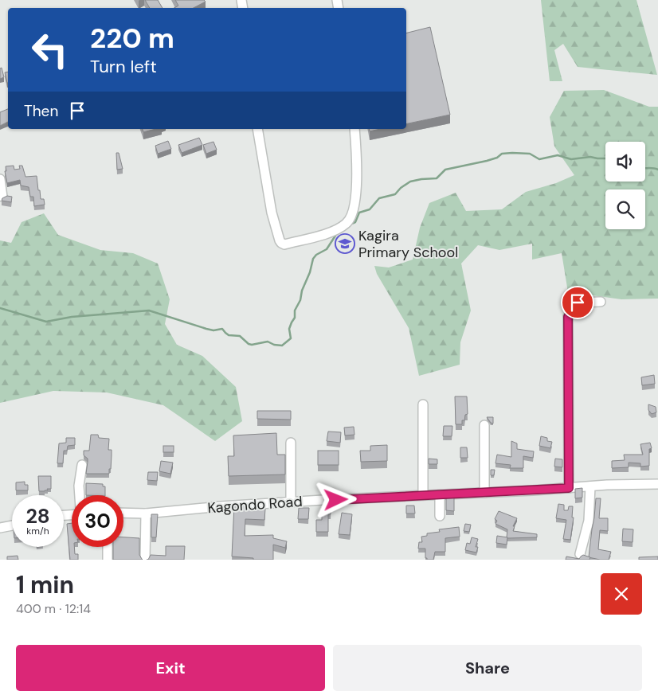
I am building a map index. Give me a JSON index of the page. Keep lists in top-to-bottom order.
{
  "streets": {
    "street": ["Kagondo Road"]
  },
  "places": {
    "school or university": ["Kagira Primary School"]
  },
  "page": {
    "turn": ["220 m", "Turn left"],
    "then": "Then",
    "speed": "28 km/h",
    "limit": "30",
    "heading": ["1 min", "400 m · 12:14"],
    "buttons": ["Exit", "Share"]
  }
}
